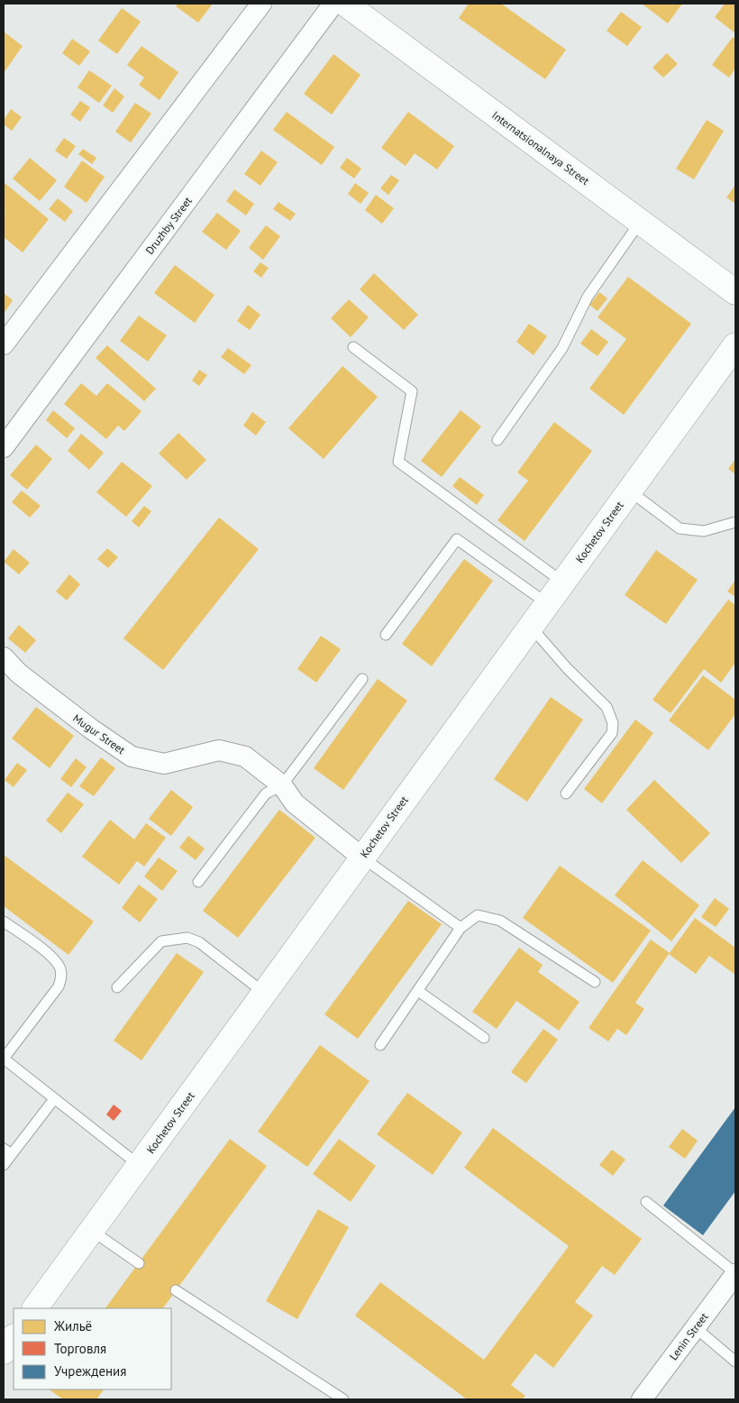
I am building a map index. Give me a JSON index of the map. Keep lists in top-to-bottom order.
{
  "streets": {
    "main road": ["Internatsionalnaya Street", "Kochetov Street"],
    "street": ["Druzhby Street", "Mugur Street", "Lenin Street"]
  },
  "crossings": [
    ["Kochetov Street", "Mugur Street"]
  ],
  "legend": ["Жильё", "Торговля", "Учреждения"]
}
